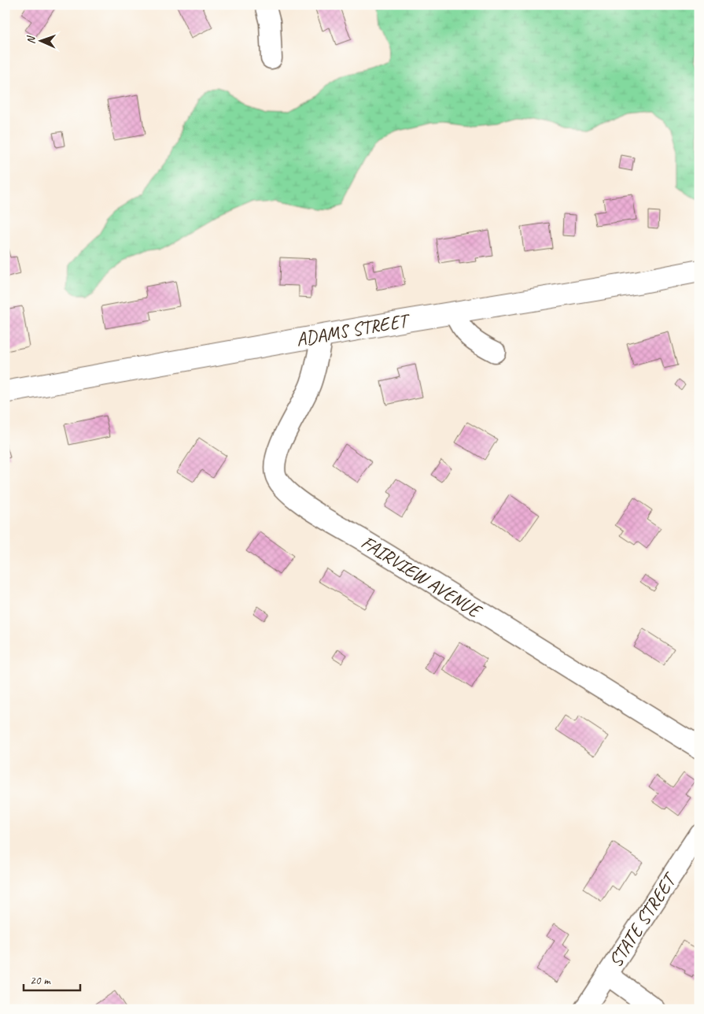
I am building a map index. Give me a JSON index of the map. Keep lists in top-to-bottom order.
{
  "streets": {
    "street": ["ADAMS STREET", "FAIRVIEW AVENUE", "STATE STREET"]
  },
  "crossings": [
    ["ADAMS STREET", "FAIRVIEW AVENUE"]
  ],
  "scale_bar": "20 m",
  "north": "left"
}
